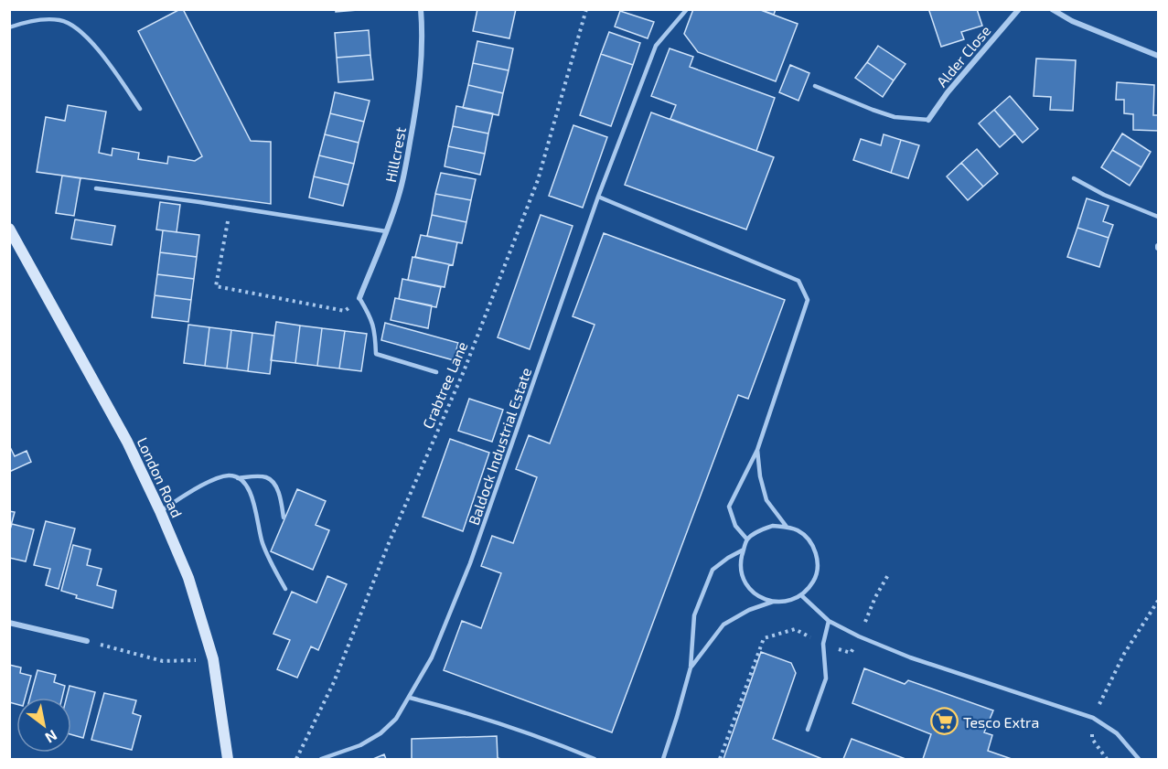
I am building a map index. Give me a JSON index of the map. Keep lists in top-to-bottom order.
{
  "streets": {
    "main road": ["London Road"],
    "street": ["Alder Close", "Hillcrest"],
    "lane": ["Baldock Industrial Estate"],
    "path": ["Crabtree Lane"]
  },
  "places": {
    "supermarket": ["Tesco Extra"]
  },
  "north": "bottom right"
}
